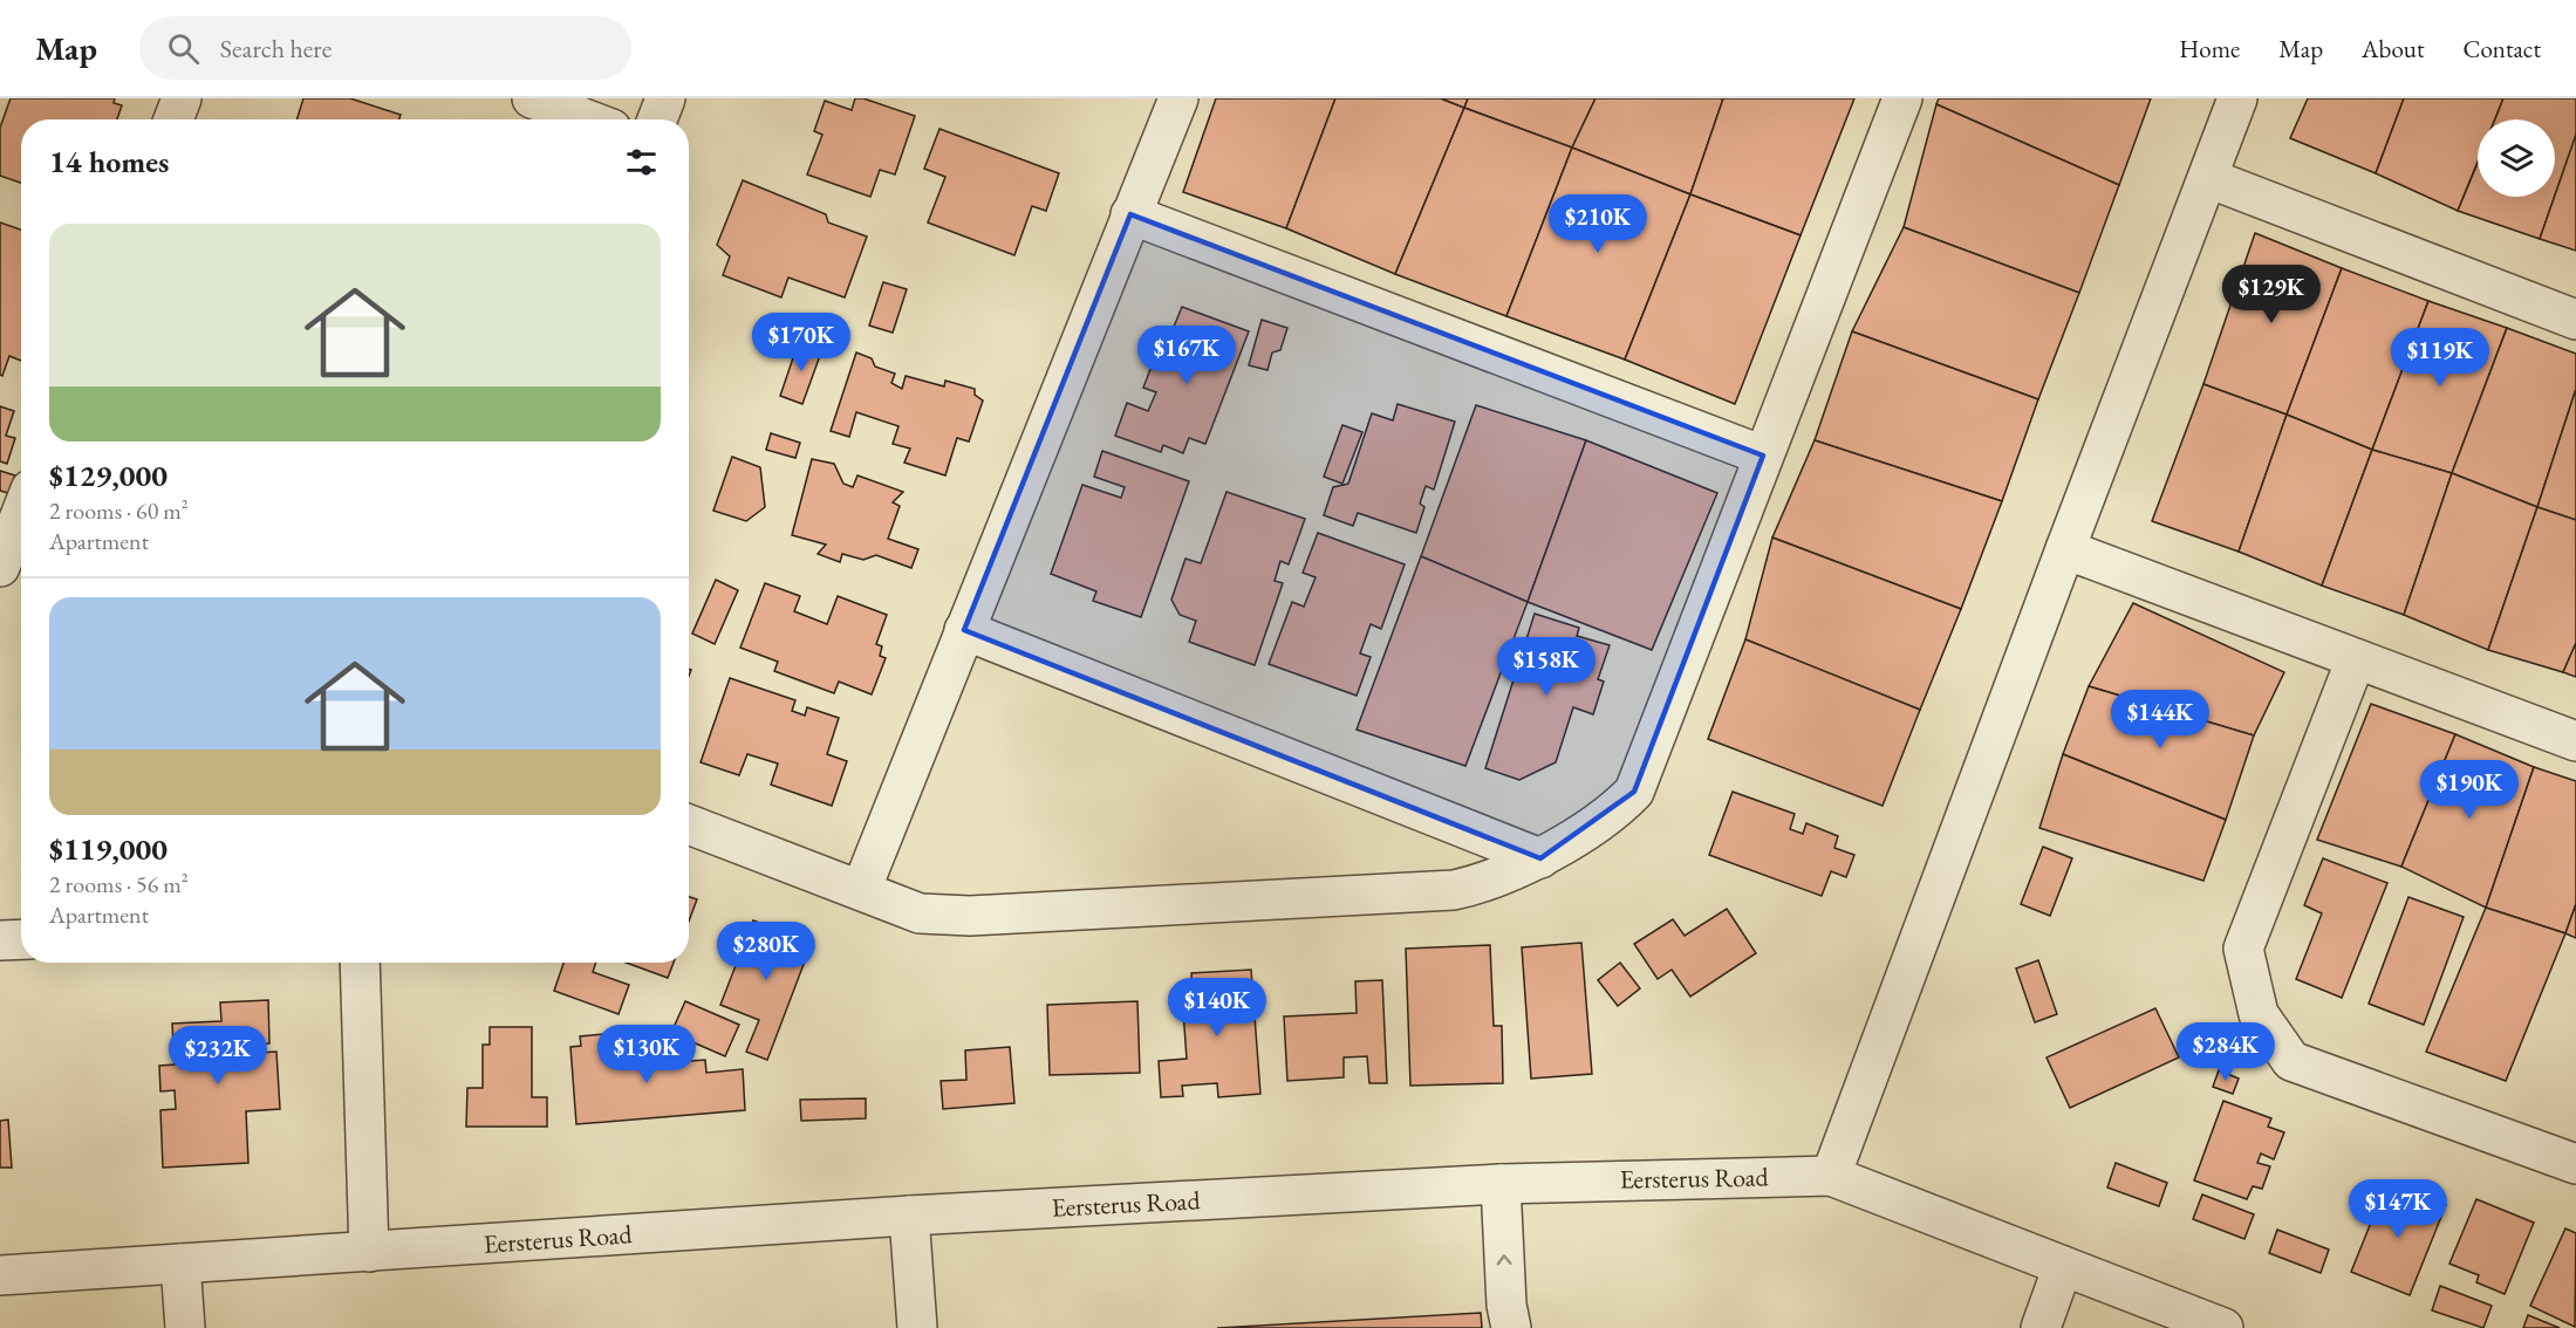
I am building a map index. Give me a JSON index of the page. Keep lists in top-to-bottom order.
{
  "streets": {
    "street": ["Eersterus Road"]
  },
  "page": {
    "header": "Map",
    "search": "Search here",
    "nav": [
      "Home",
      "Map",
      "About",
      "Contact"
    ],
    "heading": "14 homes",
    "price": [
      "$210K",
      "$129K",
      "$170K",
      "$167K",
      "$119K",
      "$158K",
      "$144K",
      "$190K",
      "$280K",
      "$140K",
      "$284K",
      "$130K",
      "$232K",
      "$147K"
    ],
    "list": [
      {
        "name": "$129,000",
        "note": "2 rooms · 60 m² · Apartment"
      },
      {
        "name": "$119,000",
        "note": "2 rooms · 56 m² · Apartment"
      }
    ]
  }
}
